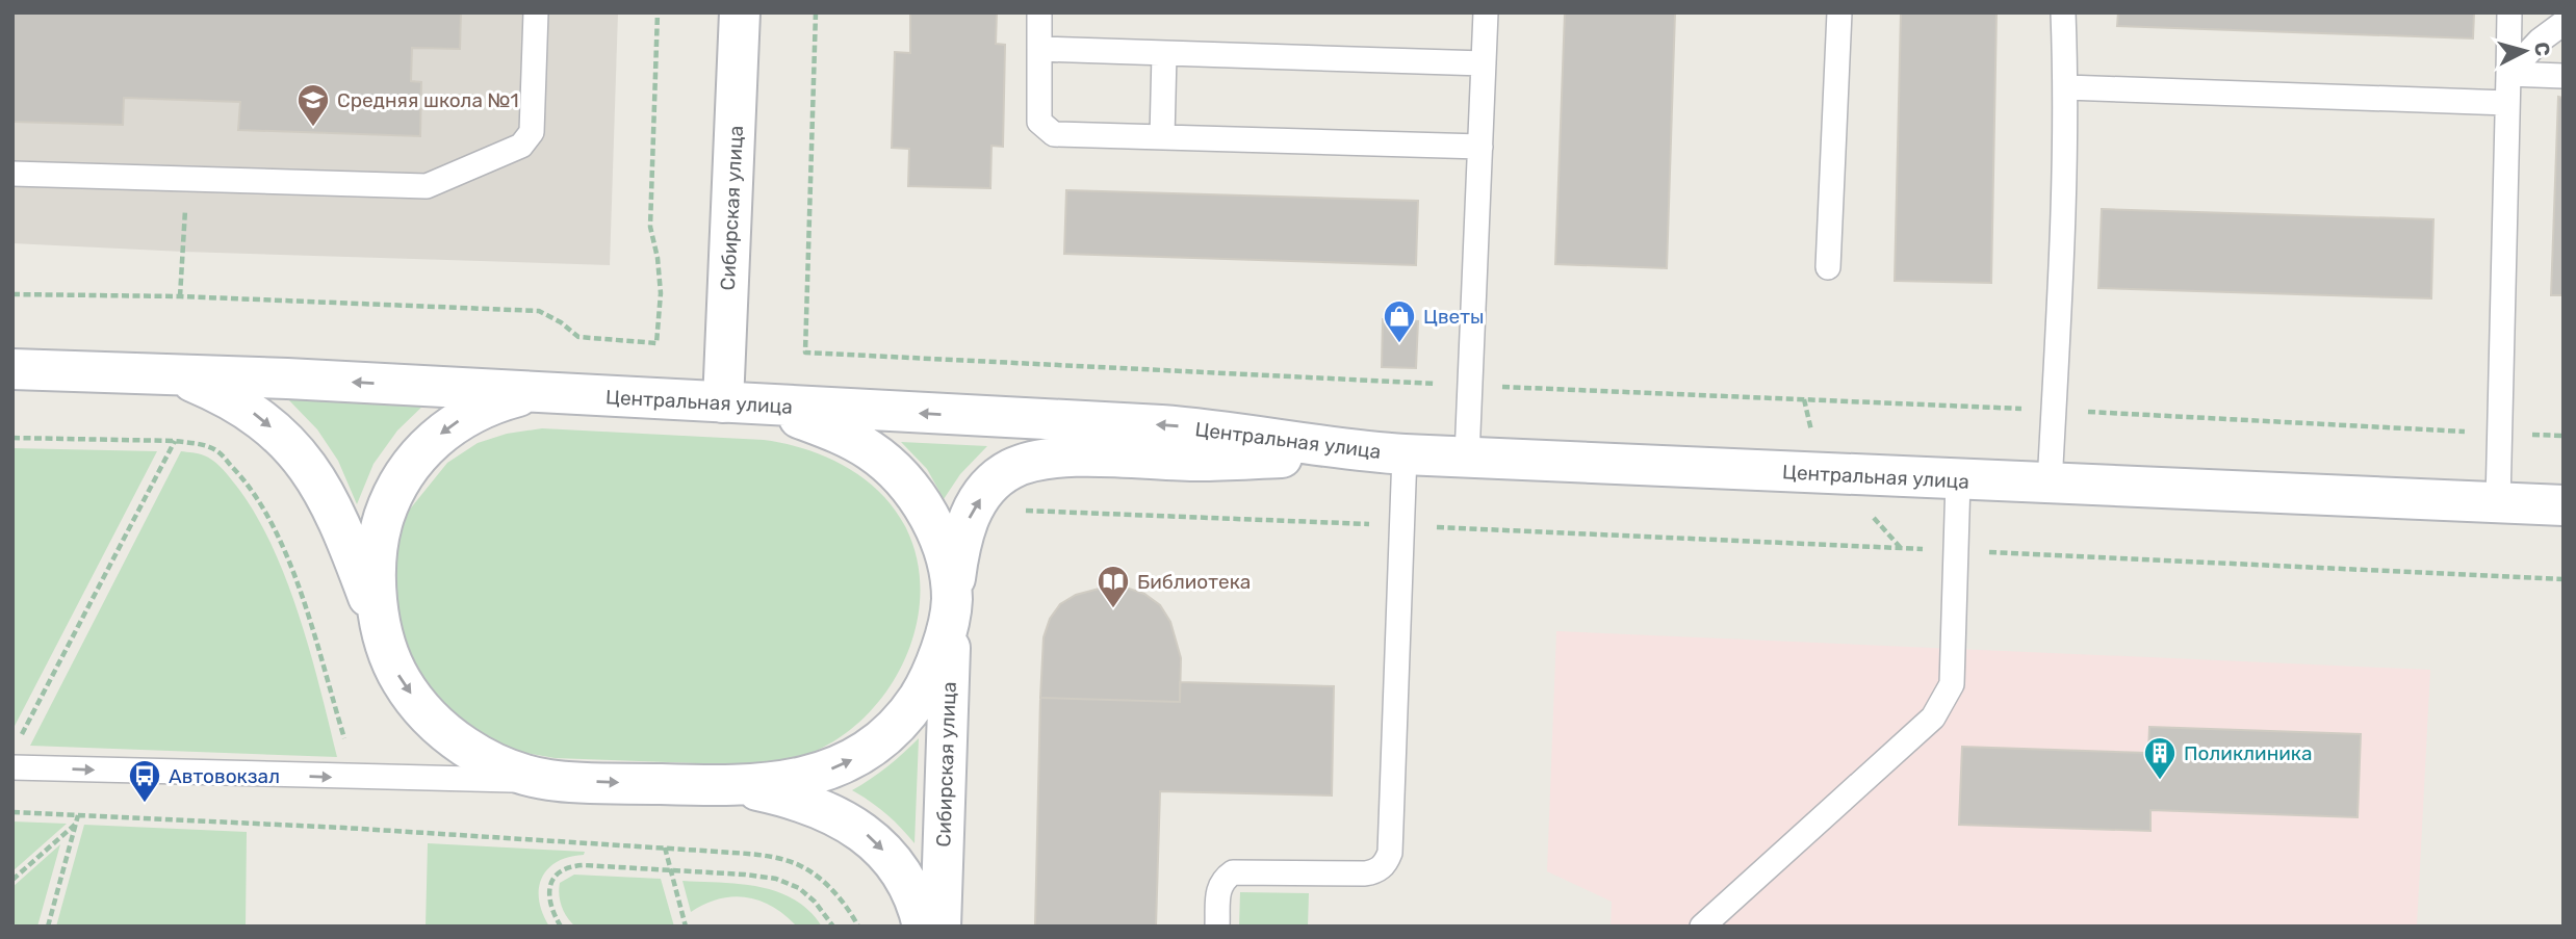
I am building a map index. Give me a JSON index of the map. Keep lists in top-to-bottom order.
{
  "streets": {
    "street": ["Сибирская улица", "Центральная улица"]
  },
  "crossings": [
    ["Сибирская улица", "Центральная улица"]
  ],
  "one_way": ["Центральная улица"],
  "places": {
    "school or university": ["Средняя школа №1"],
    "shop": ["Цветы"],
    "library": ["Библиотека"],
    "building": ["Поликлиника"],
    "bus stop": ["Автовокзал"]
  },
  "north": "right"
}
